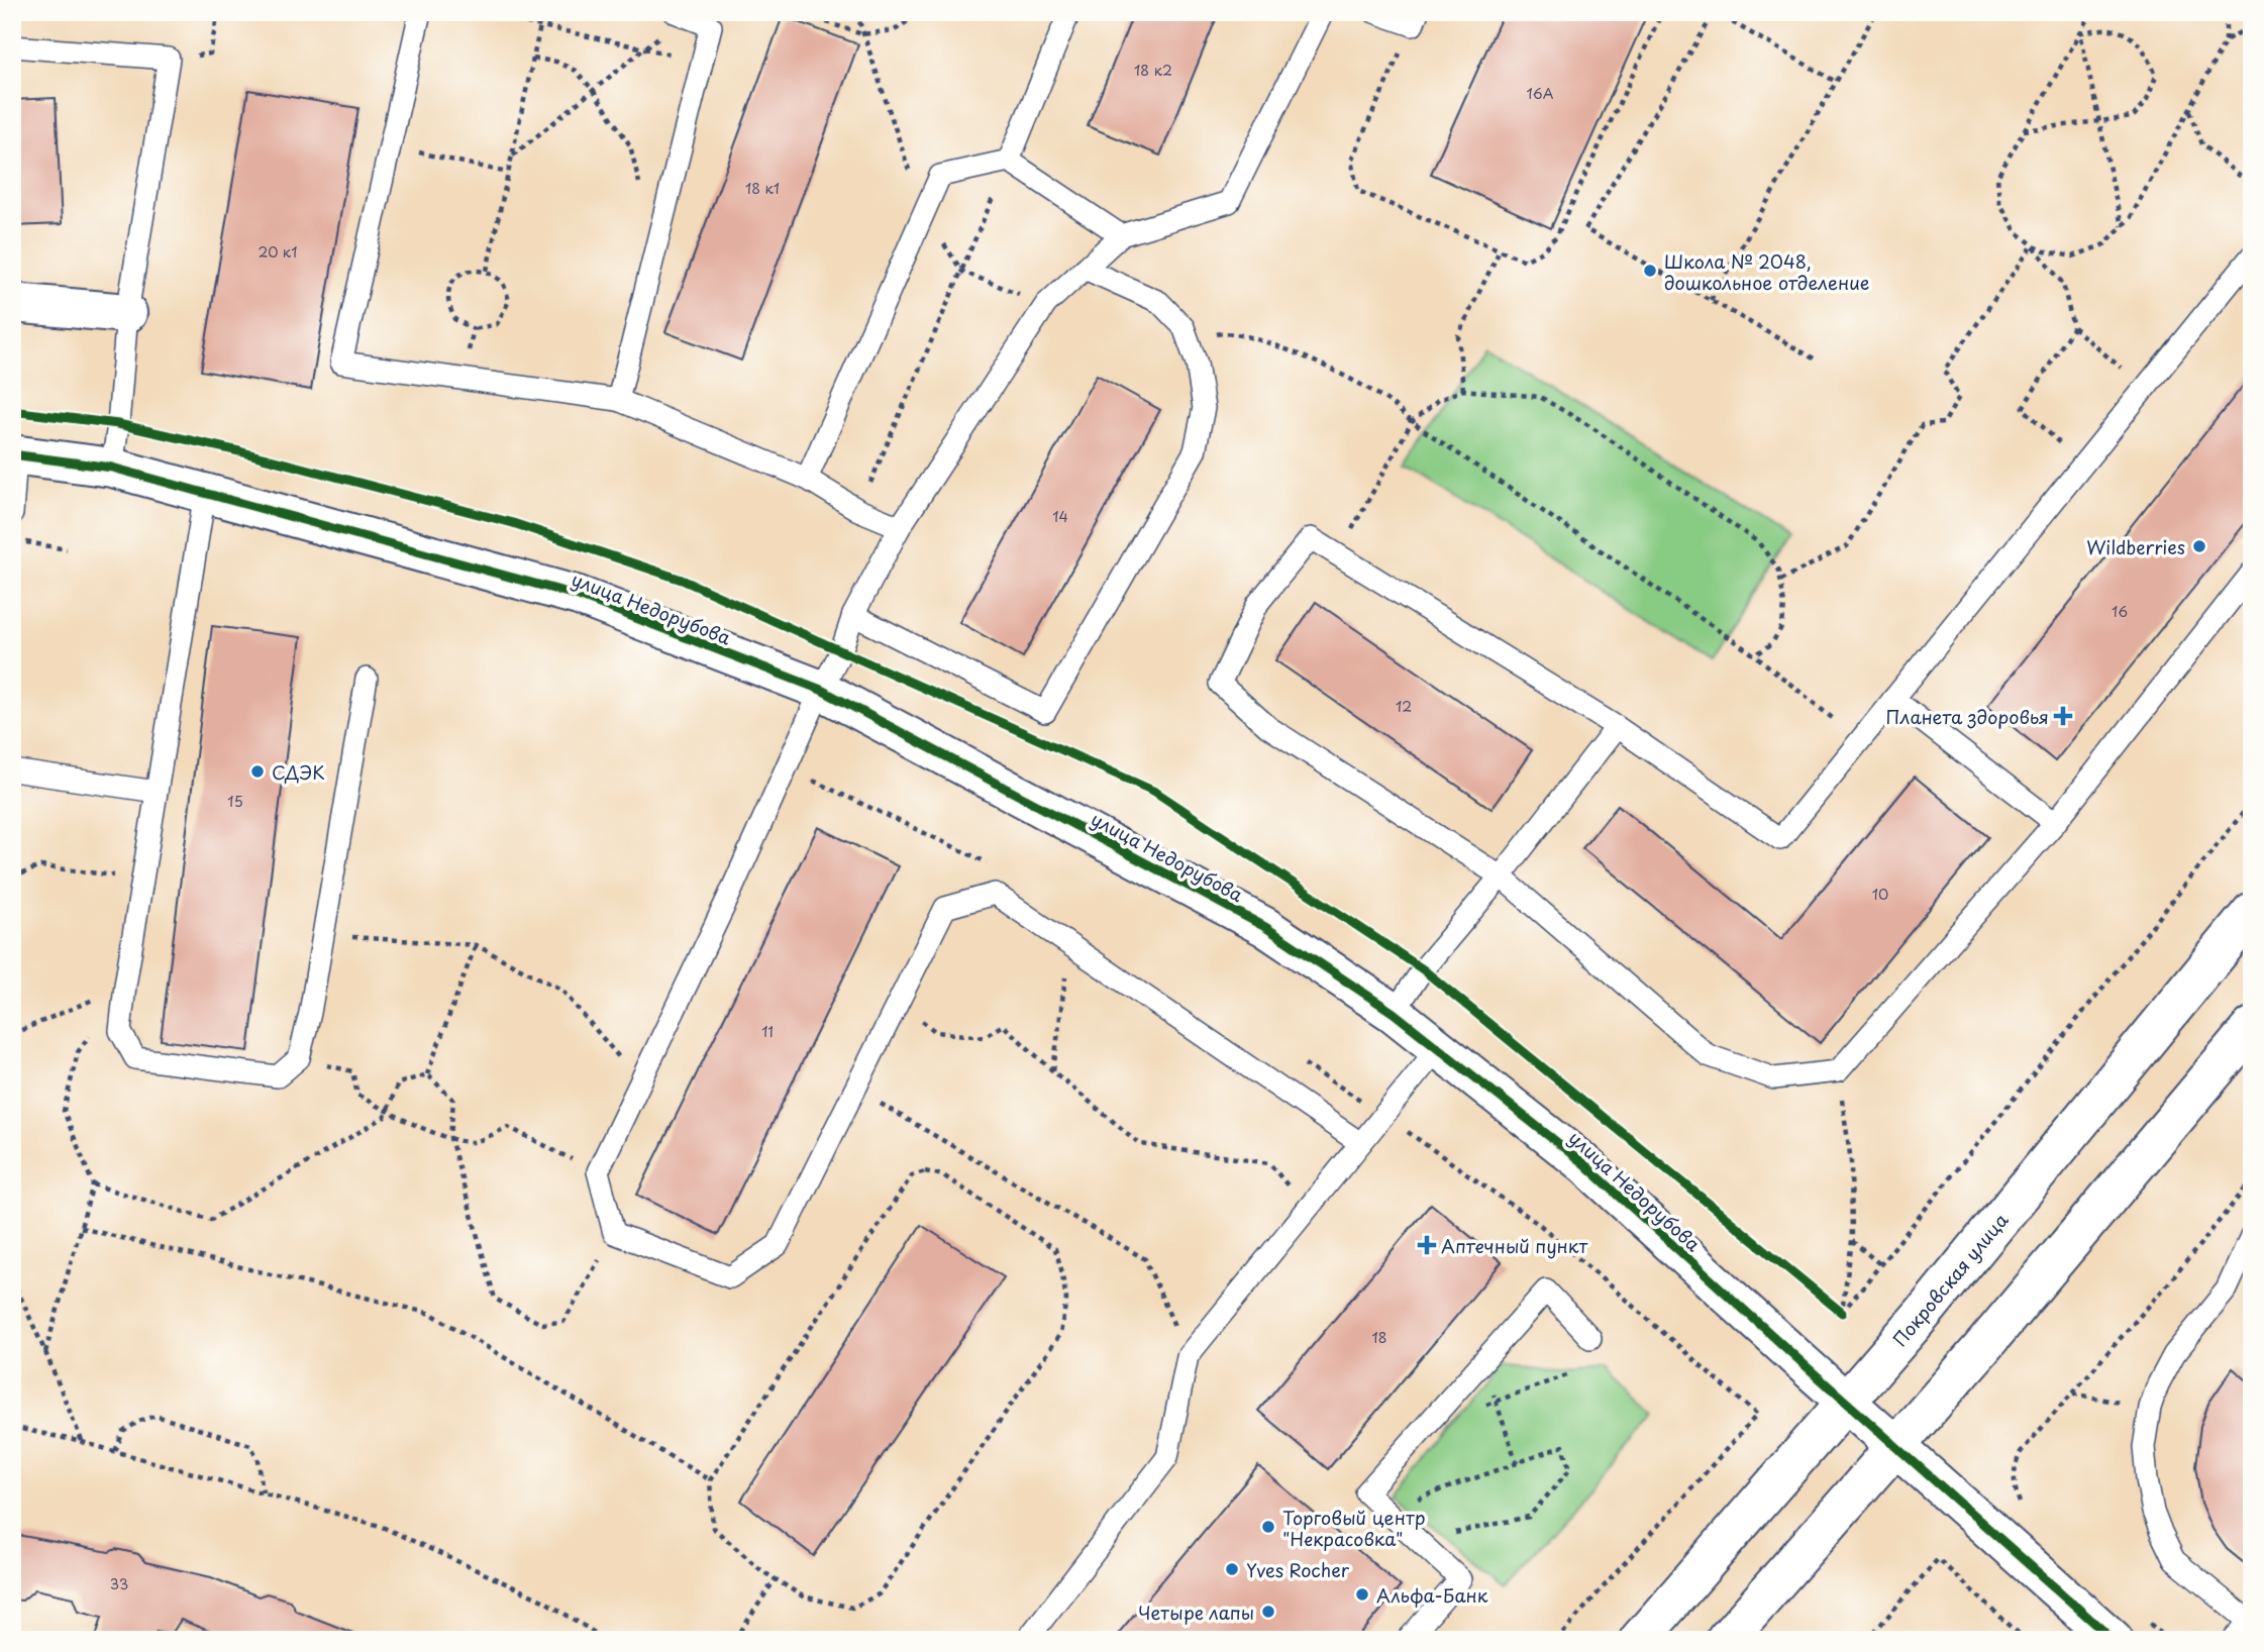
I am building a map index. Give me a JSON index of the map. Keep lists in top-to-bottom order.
{
  "streets": {
    "street": ["улица Недорубова", "Покровская улица"]
  },
  "crossings": [
    ["улица Недорубова", "Покровская улица"]
  ],
  "places": {
    "other": [
      "Школа № 2048, дошкольное отделение",
      "Wildberries",
      "СДЭК",
      "Торговый центр \"Некрасовка\"",
      "Yves Rocher",
      "Альфа-Банк",
      "Четыре лапы"
    ],
    "health": ["Планета здоровья", "Аптечный пункт"]
  },
  "house_numbers": [
    "18 к2",
    "16А",
    "18 к1",
    "20 к1",
    "14",
    "16",
    "12",
    "15",
    "10",
    "11",
    "18",
    "33"
  ]
}
